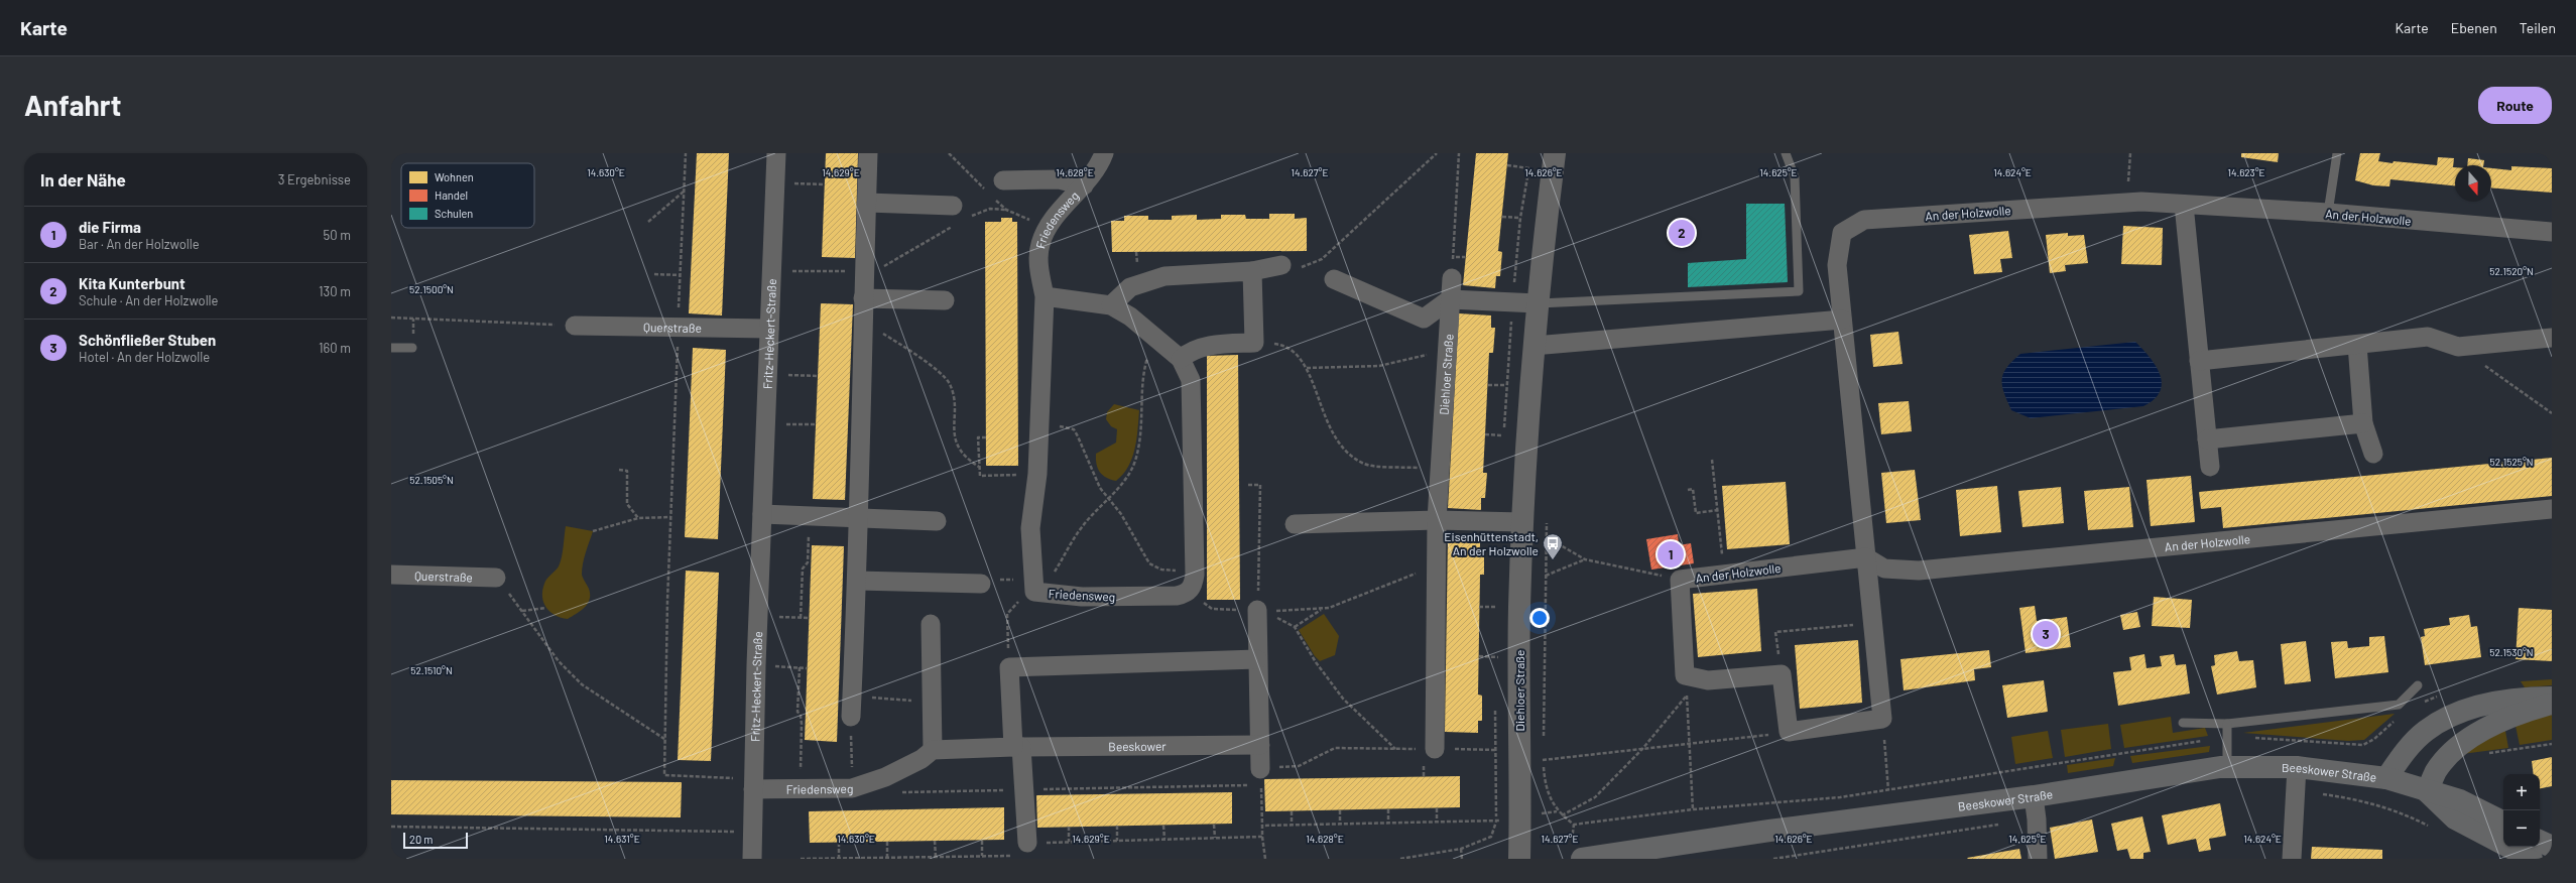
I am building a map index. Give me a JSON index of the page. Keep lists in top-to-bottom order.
{
  "streets": {
    "main road": ["Beeskower Straße"],
    "street": [
      "An der Holzwolle",
      "Friedensweg",
      "Querstraße",
      "Fritz-Heckert-Straße",
      "Diehloer Straße",
      "Beeskower"
    ]
  },
  "crossings": [
    ["Friedensweg", "Fritz-Heckert-Straße"],
    ["Querstraße", "Fritz-Heckert-Straße"]
  ],
  "places": {
    "bus stop": ["Eisenhüttenstadt, An der Holzwolle"]
  },
  "legend": ["Wohnen", "Handel", "Schulen"],
  "scale_bar": "20 m",
  "north": "bottom",
  "page": {
    "header": "Karte",
    "nav": ["Karte", "Ebenen", "Teilen"],
    "buttons": "Route",
    "title": "Anfahrt",
    "heading": ["In der Nähe", "3 Ergebnisse"],
    "list": [
      {
        "mark": "1",
        "name": "die Firma",
        "note": "Bar · An der Holzwolle",
        "value": "50 m"
      },
      {
        "mark": "2",
        "name": "Kita Kunterbunt",
        "note": "Schule · An der Holzwolle",
        "value": "130 m"
      },
      {
        "mark": "3",
        "name": "Schönfließer Stuben",
        "note": "Hotel · An der Holzwolle",
        "value": "160 m"
      }
    ],
    "pins": ["2", "1", "3"],
    "map_buttons": ["+", "−"],
    "scale": "20 m"
  },
  "coordinates": [
    "14.630°E",
    "14.629°E",
    "14.628°E",
    "14.627°E",
    "14.626°E",
    "14.625°E",
    "14.624°E",
    "14.623°E",
    "52.1520°N",
    "52.1500°N",
    "52.1525°N",
    "52.1505°N",
    "52.1530°N",
    "52.1510°N",
    "14.631°E"
  ]
}
